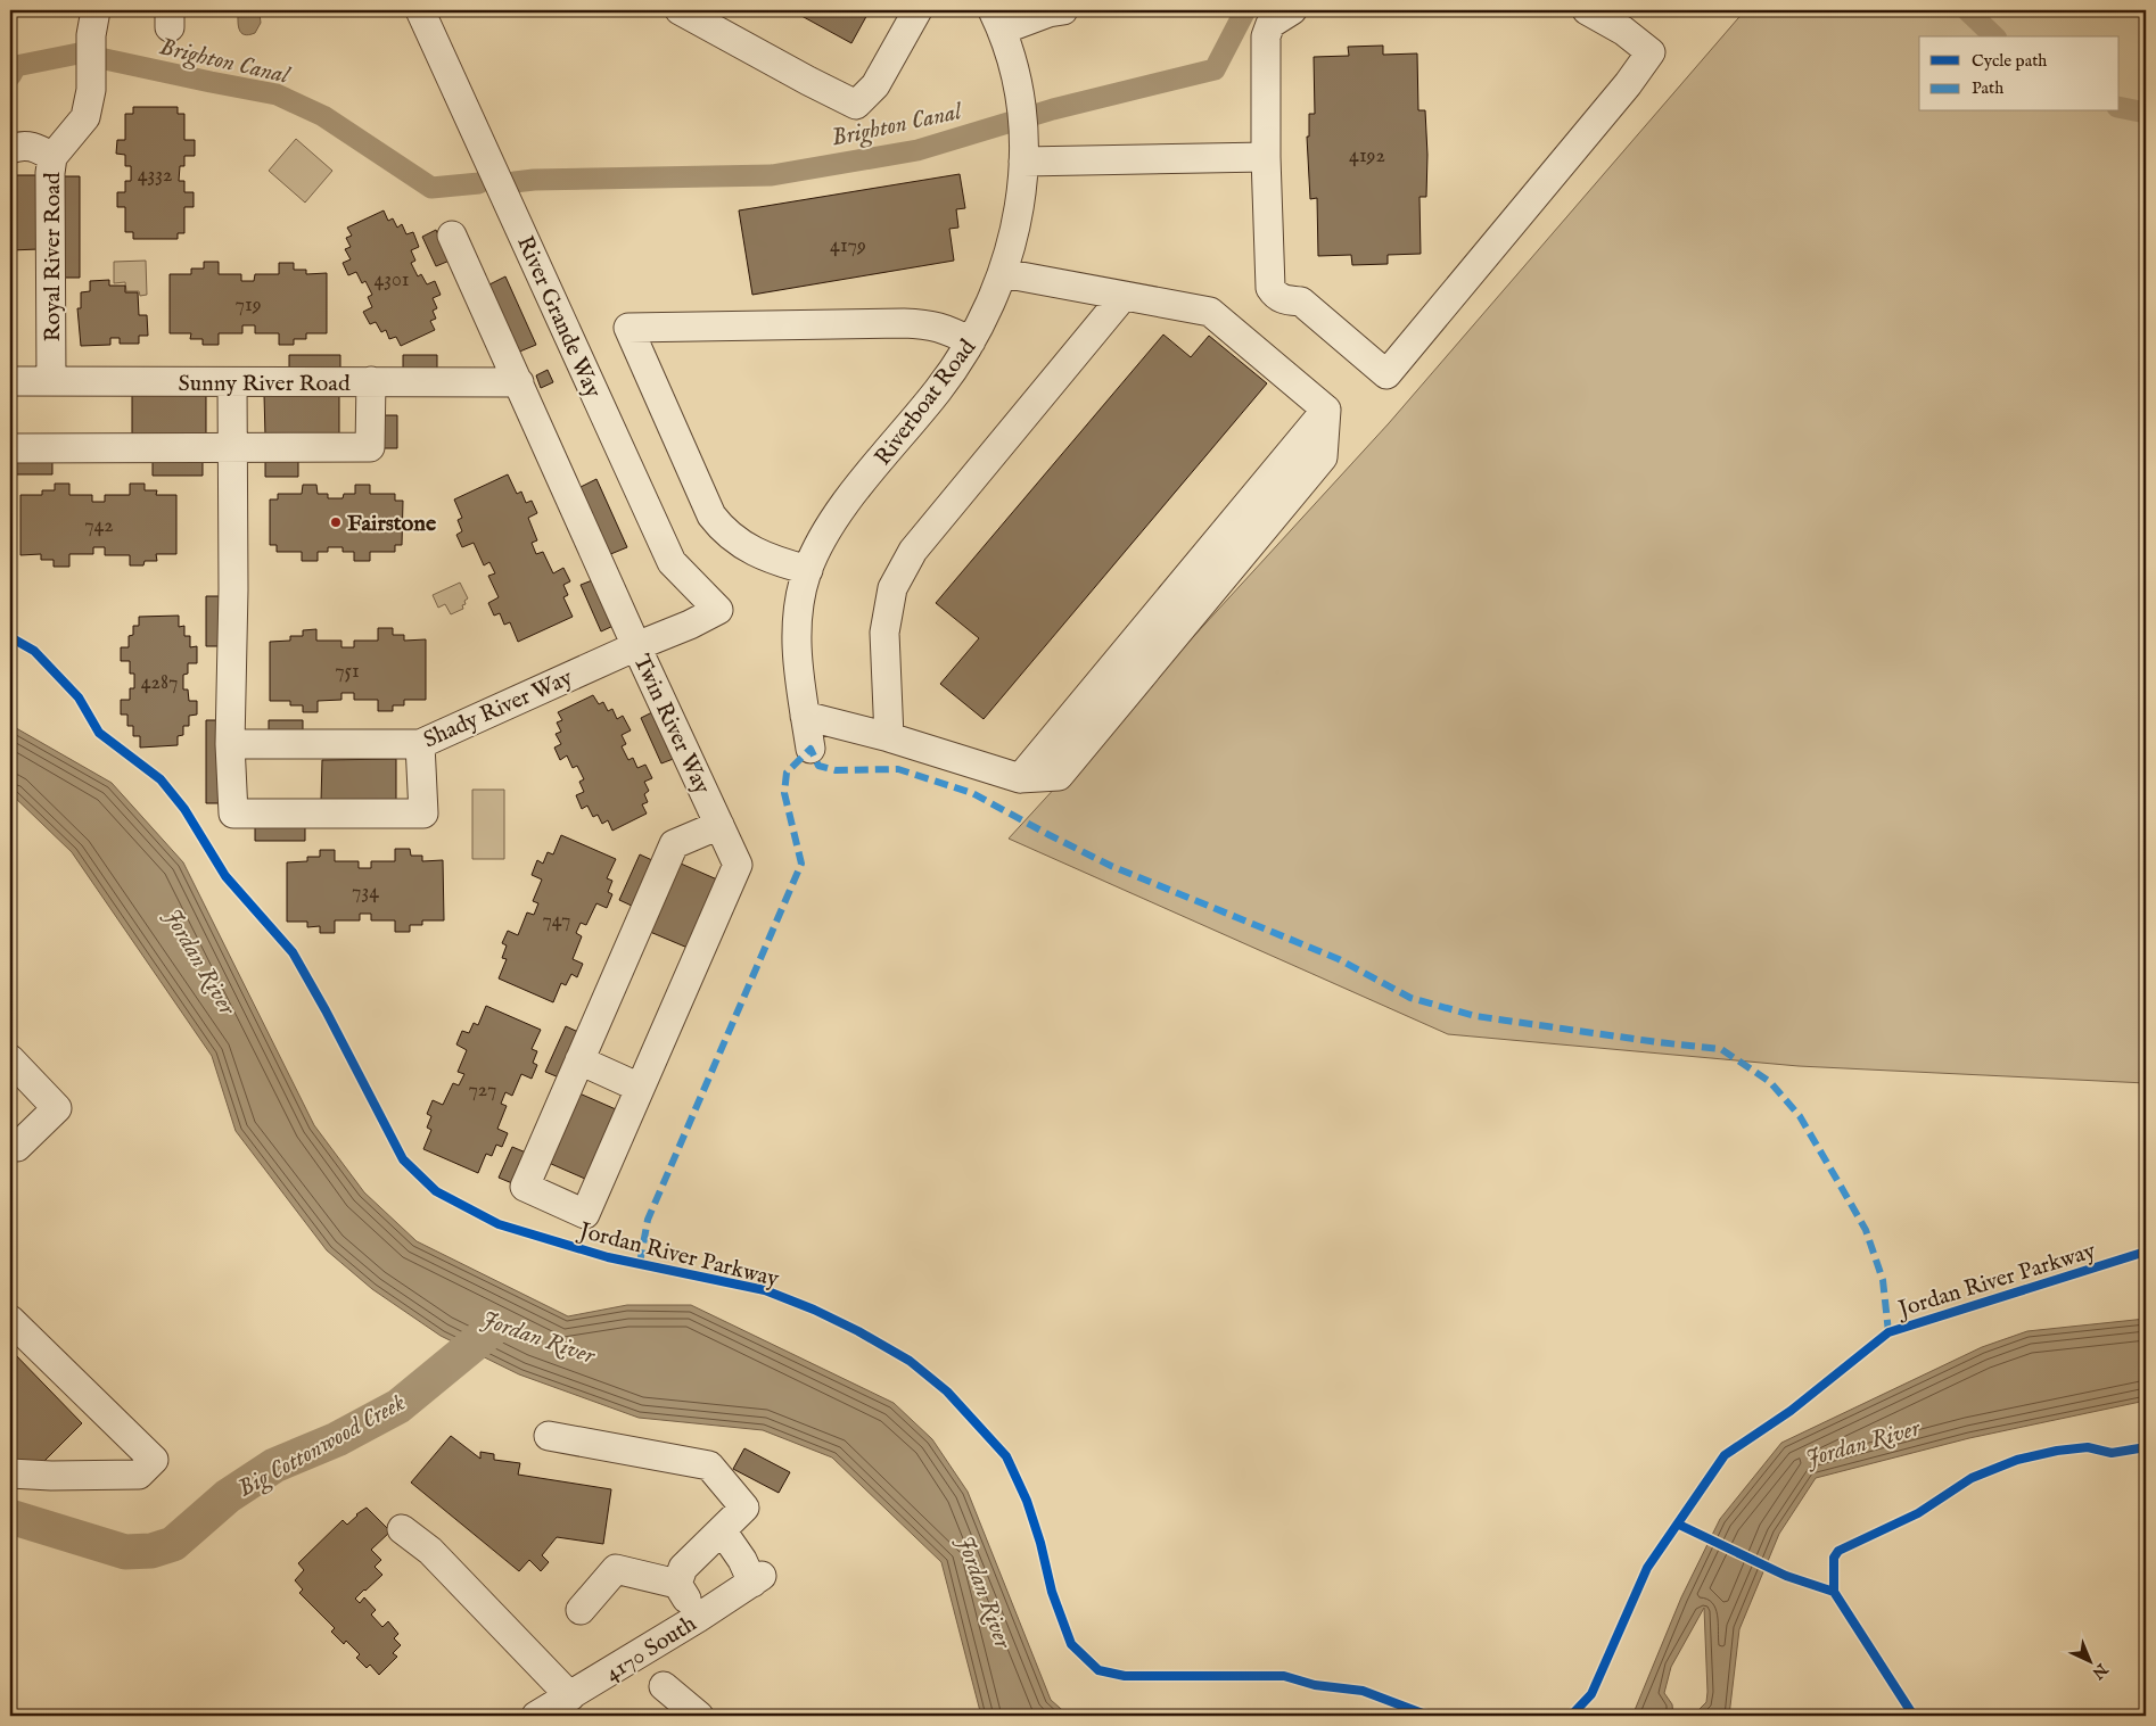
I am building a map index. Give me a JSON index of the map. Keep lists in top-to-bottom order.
{
  "streets": {
    "street": [
      "Royal River Road",
      "River Grande Way",
      "Sunny River Road",
      "Riverboat Road",
      "Shady River Way",
      "Twin River Way",
      "4170 South"
    ],
    "cycle path": ["Jordan River Parkway"]
  },
  "crossings": [
    ["Royal River Road", "Sunny River Road"],
    ["River Grande Way", "Shady River Way"],
    ["Sunny River Road", "Twin River Way"],
    ["Shady River Way", "Twin River Way"]
  ],
  "water": ["Brighton Canal", "Jordan River", "Big Cottonwood Creek"],
  "places": ["Fairstone"],
  "house_numbers": [
    "4192",
    "4332",
    "4179",
    "4301",
    "719",
    "742",
    "751",
    "4287",
    "734",
    "747",
    "727"
  ],
  "legend": ["Cycle path", "Path"],
  "north": "bottom right"
}
